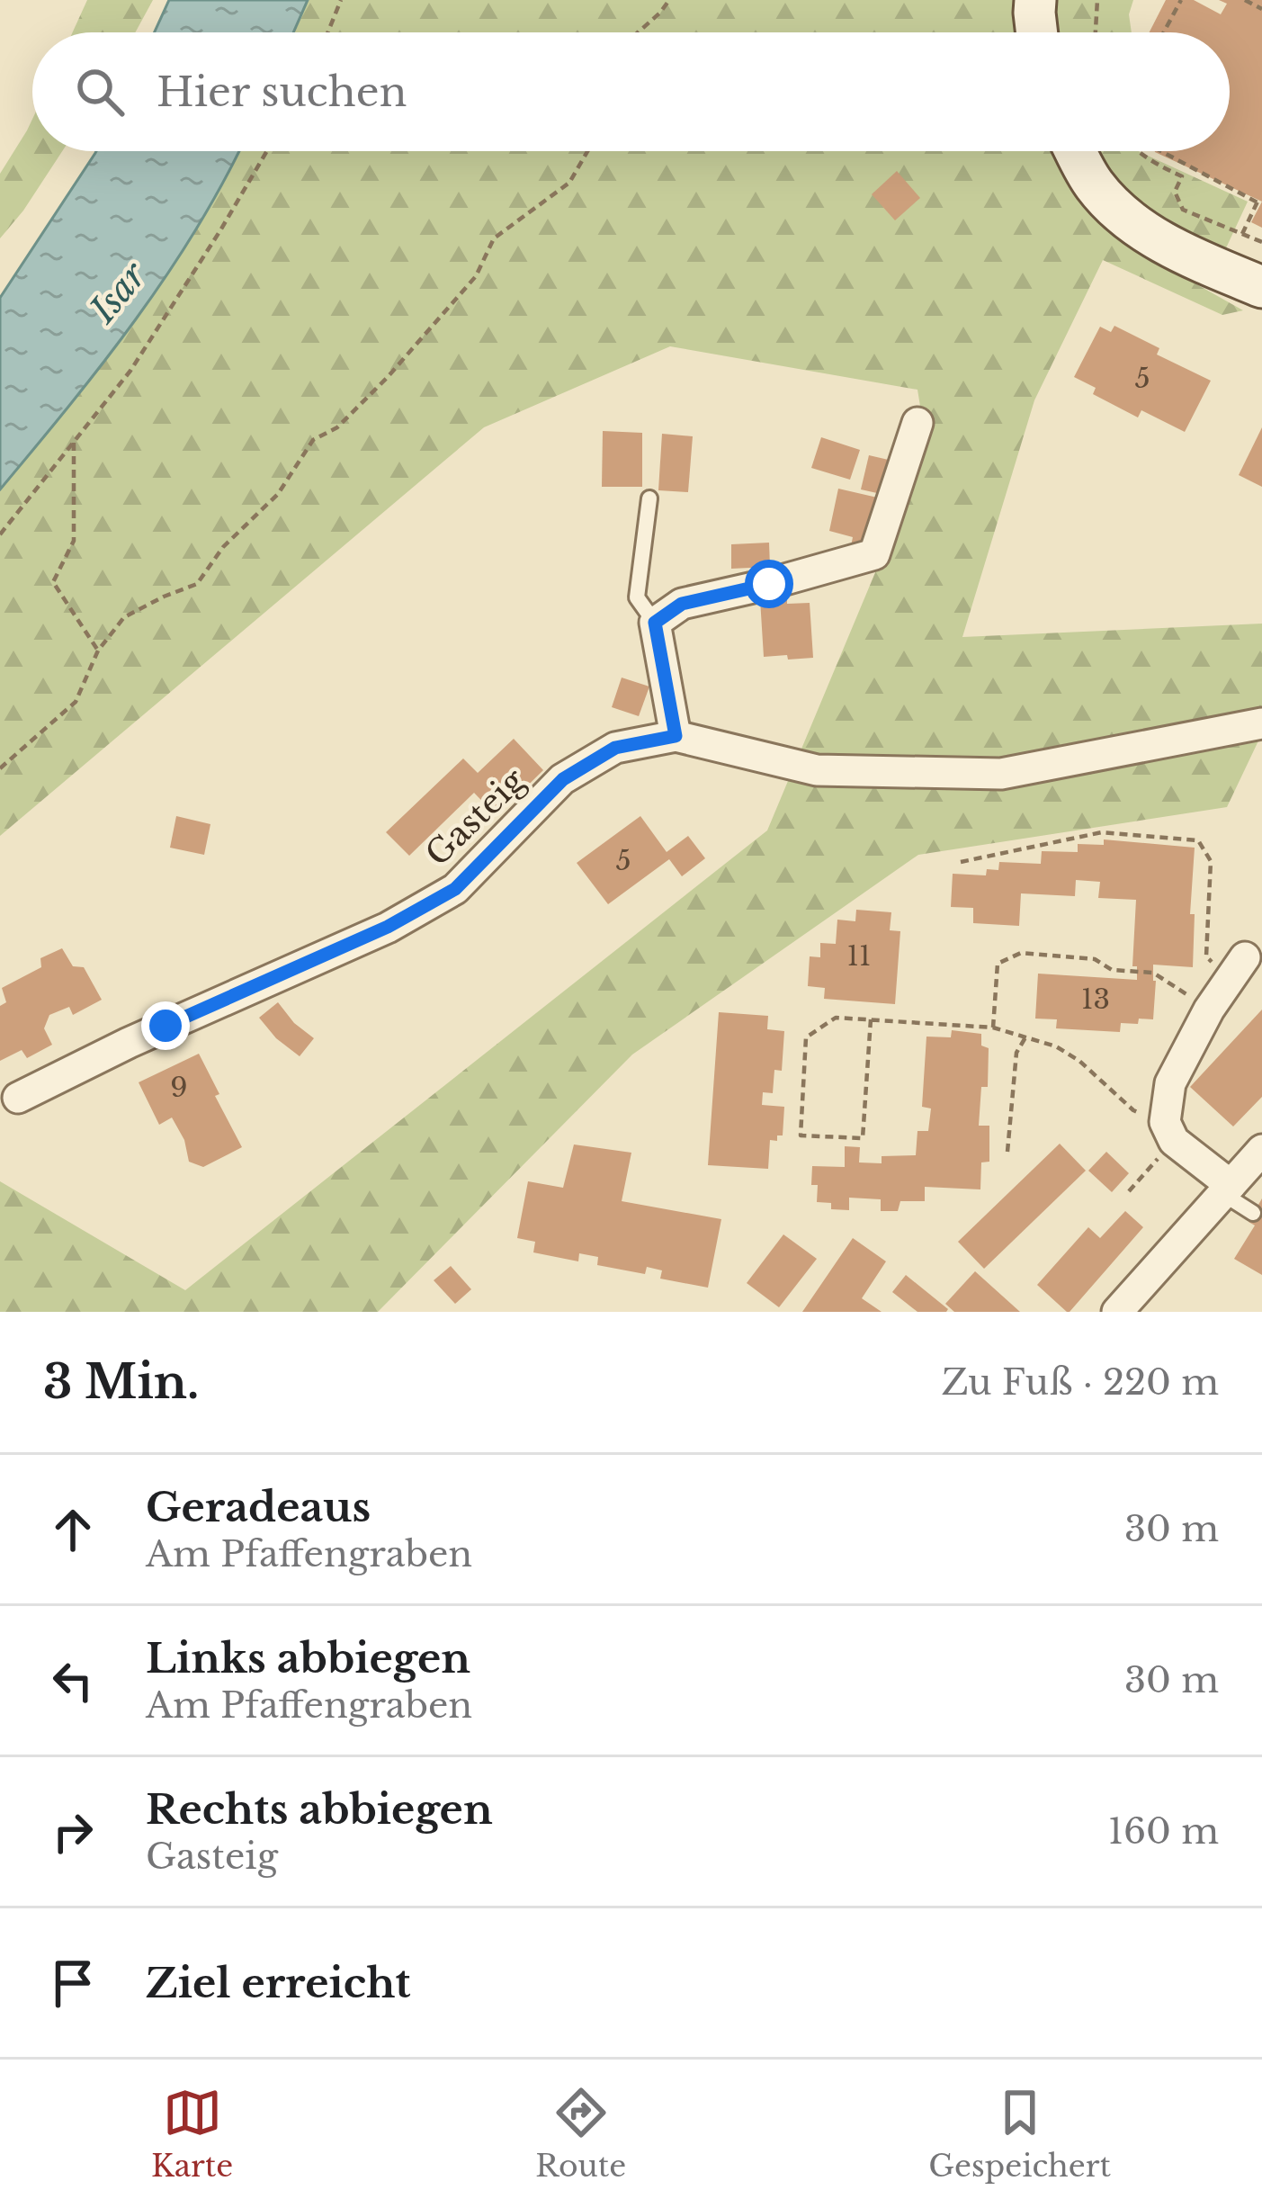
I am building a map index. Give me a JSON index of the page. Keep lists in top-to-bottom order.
{
  "streets": {
    "street": ["Gasteig"]
  },
  "water": ["Isar"],
  "house_numbers": [
    "5",
    "5",
    "11",
    "13",
    "9"
  ],
  "page": {
    "search": "Hier suchen",
    "heading": ["3 Min.", "Zu Fuß · 220 m"],
    "list": [
      ["Geradeaus", "Am Pfaffengraben", "30 m"],
      ["Links abbiegen", "Am Pfaffengraben", "30 m"],
      ["Rechts abbiegen", "Gasteig", "160 m"],
      "Ziel erreicht"
    ],
    "nav": ["Karte", "Route", "Gespeichert"]
  }
}
